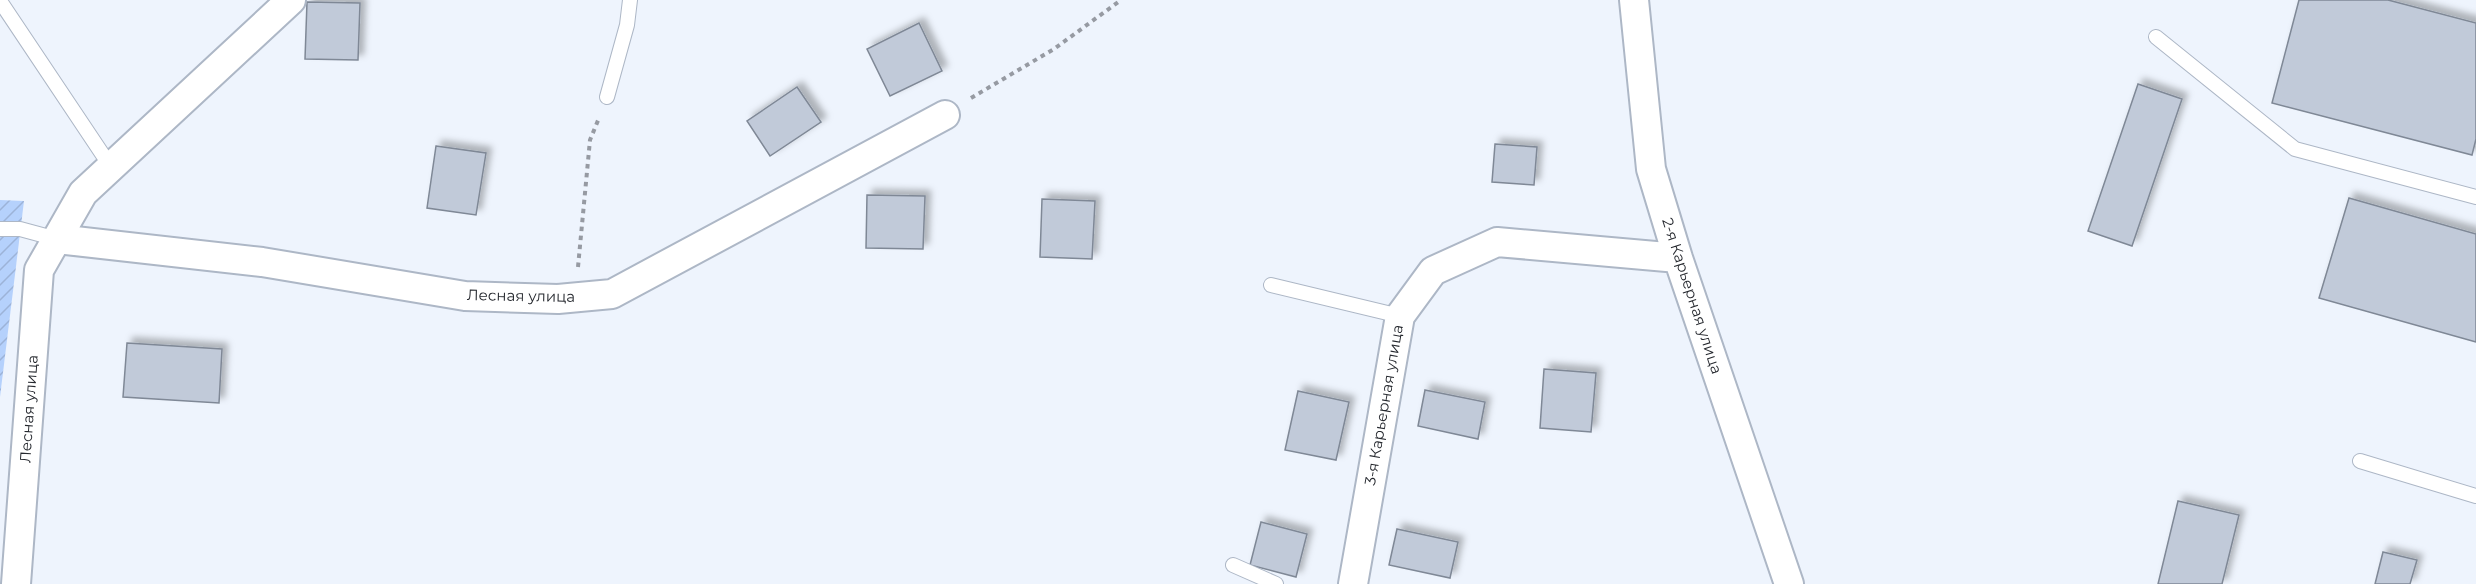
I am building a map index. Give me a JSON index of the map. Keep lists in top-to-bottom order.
{
  "streets": {
    "street": ["Лесная улица", "2-я Карьерная улица", "3-я Карьерная улица"]
  },
  "crossings": [
    ["2-я Карьерная улица", "3-я Карьерная улица"]
  ]
}
